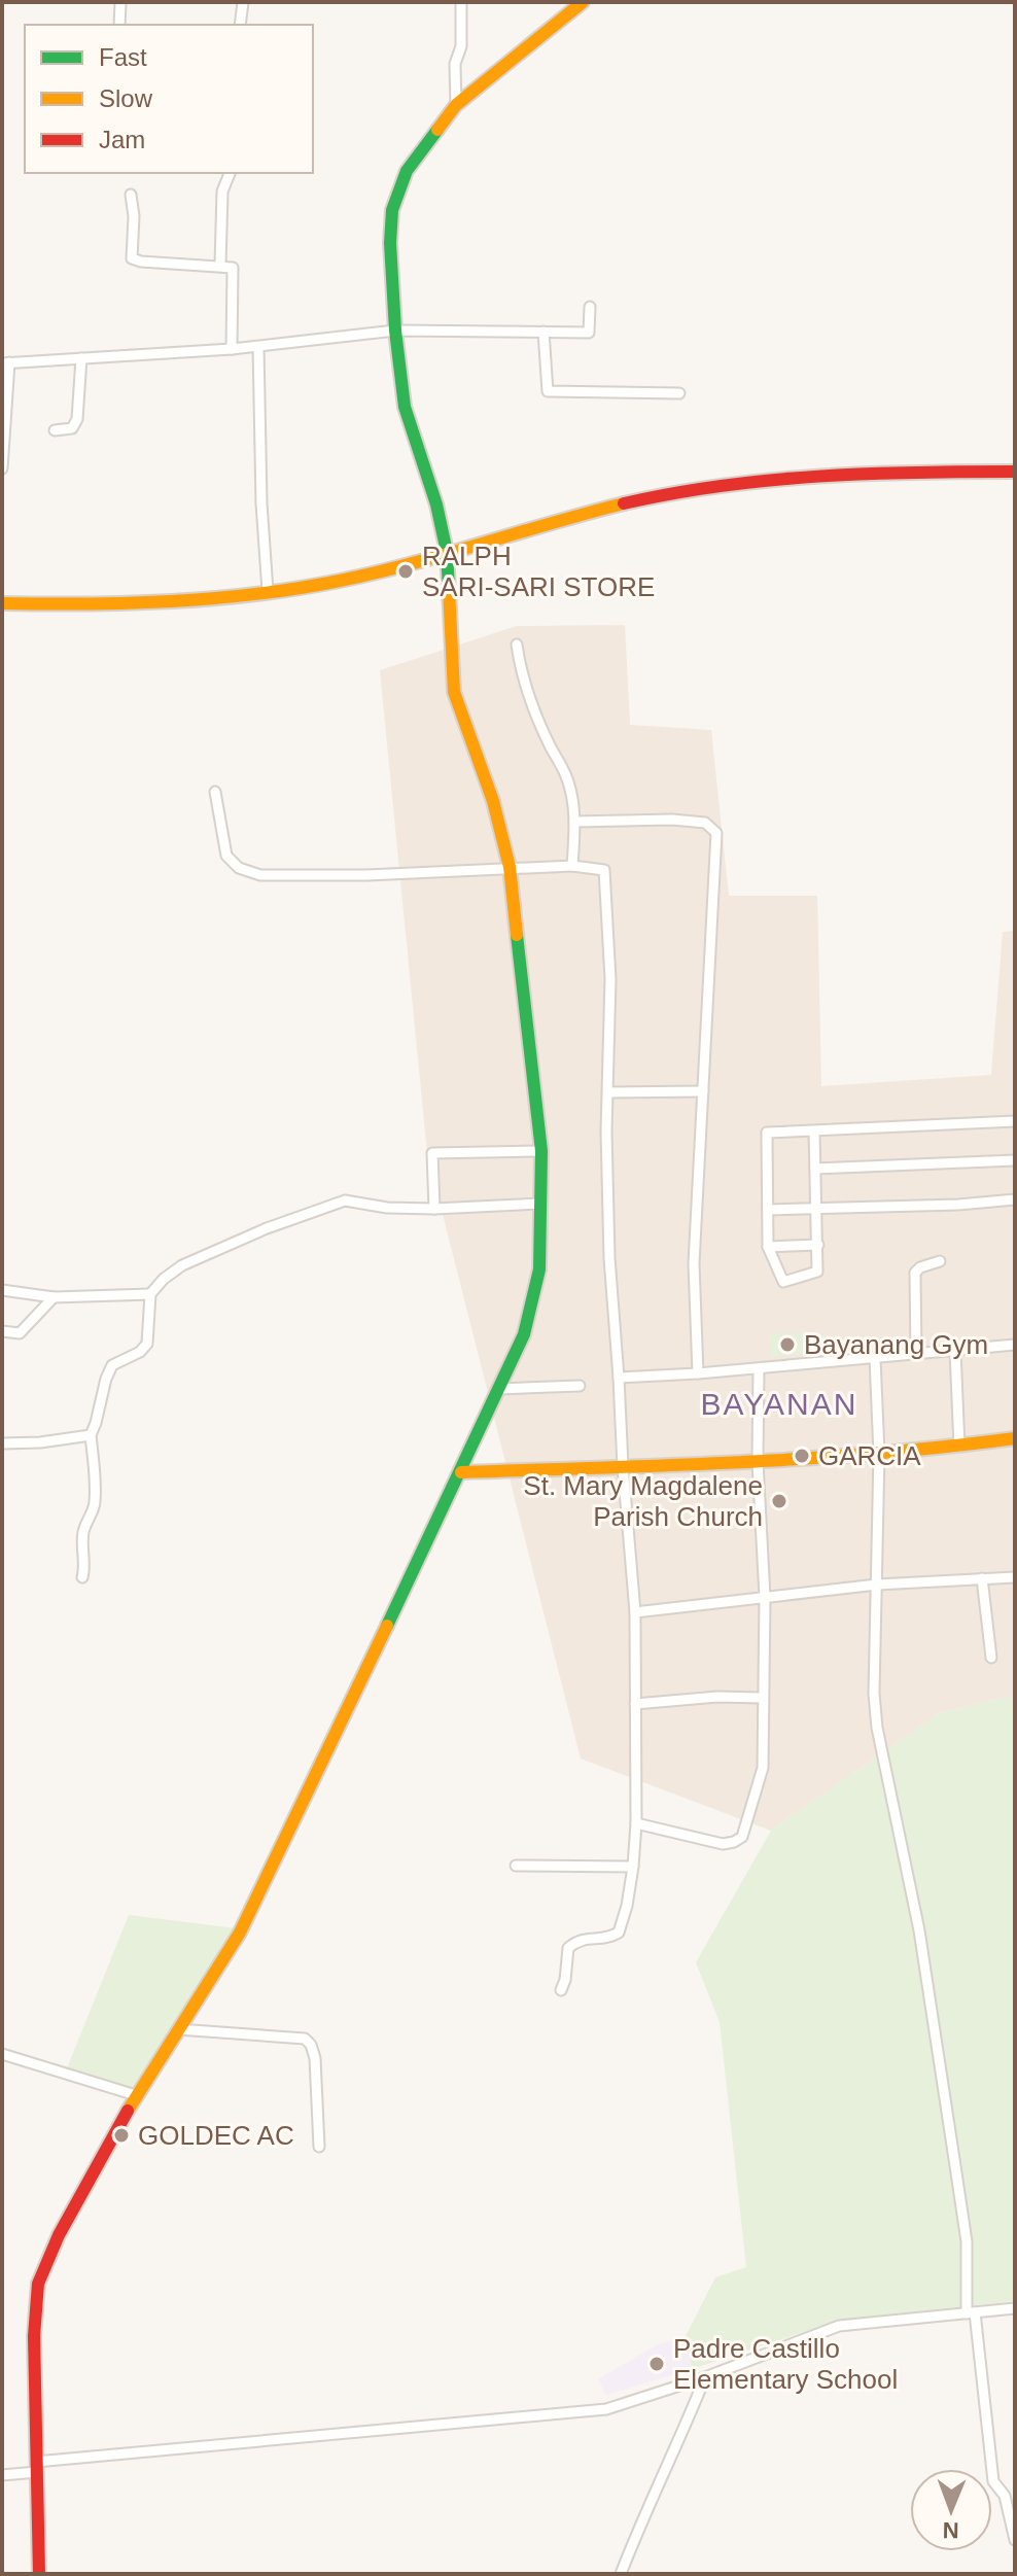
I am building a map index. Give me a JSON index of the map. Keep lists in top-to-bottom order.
{
  "districts": ["BAYANAN"],
  "places": [
    "RALPH SARI-SARI STORE",
    "Bayanang Gym",
    "GARCIA",
    "St. Mary Magdalene Parish Church",
    "GOLDEC AC",
    "Padre Castillo Elementary School"
  ],
  "legend": ["Fast", "Slow", "Jam"],
  "north": "bottom"
}
